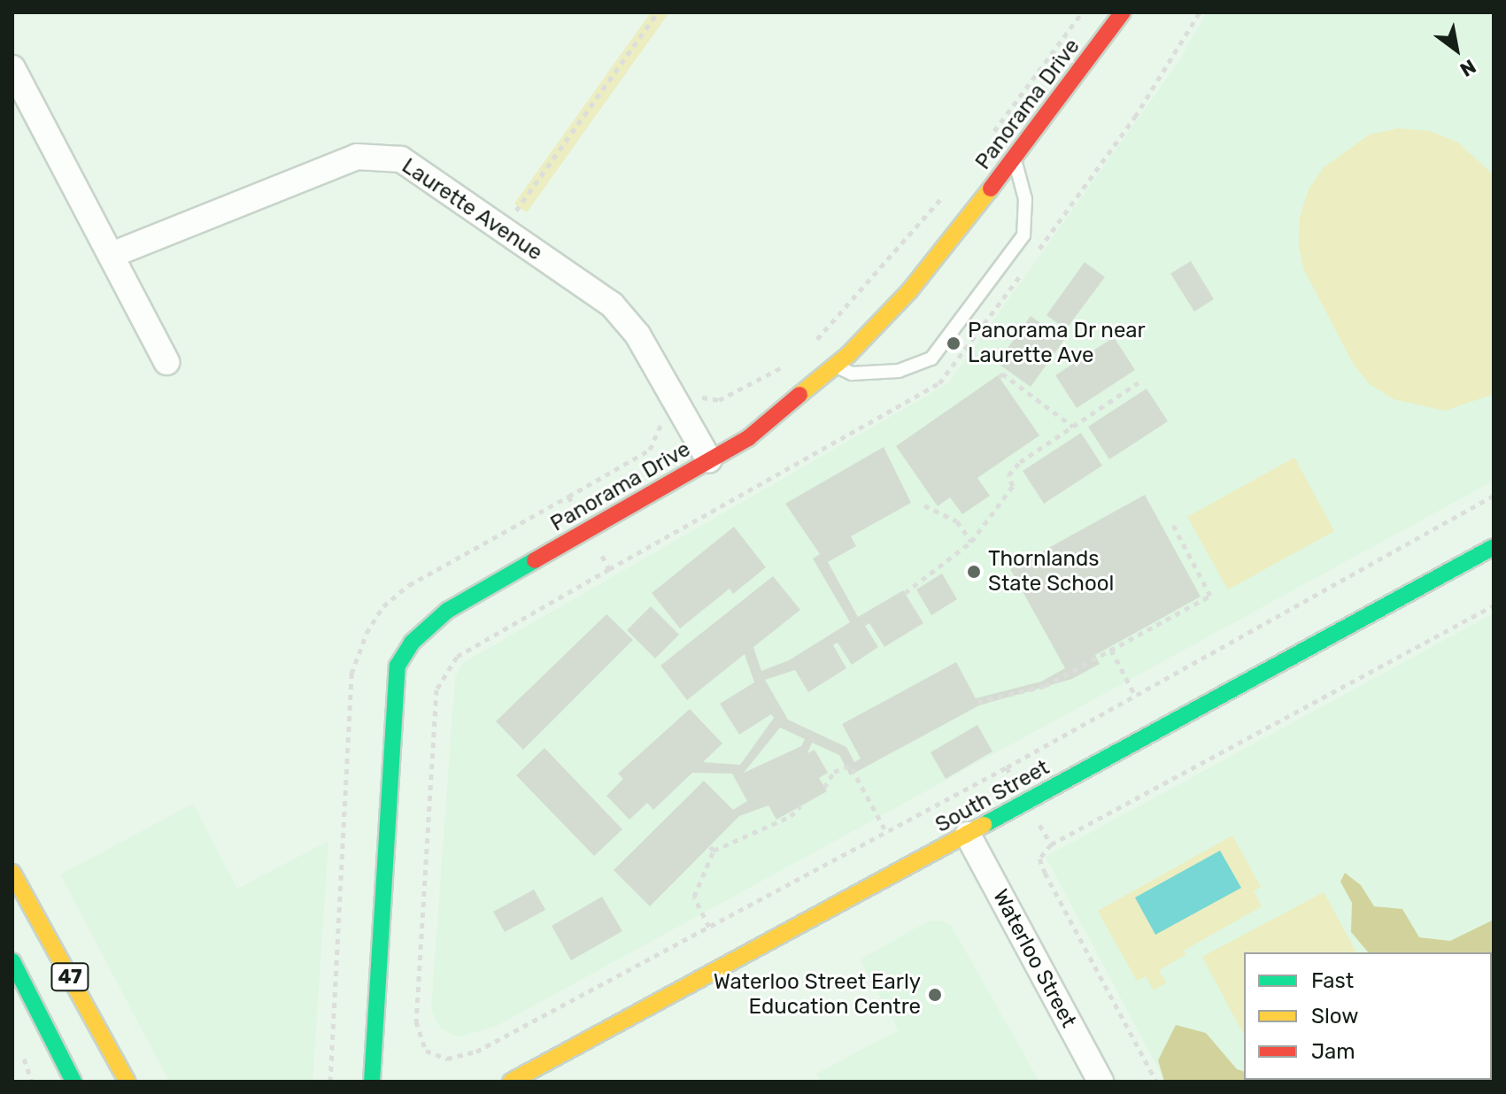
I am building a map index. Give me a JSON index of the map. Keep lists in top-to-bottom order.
{
  "streets": {
    "main road": ["Panorama Drive", "South Street", "47"],
    "street": ["Laurette Avenue", "Waterloo Street"]
  },
  "crossings": [
    ["Panorama Drive", "Laurette Avenue"],
    ["South Street", "Waterloo Street"]
  ],
  "places": ["Panorama Dr near Laurette Ave", "Thornlands State School", "Waterloo Street Early Education Centre"],
  "legend": ["Fast", "Slow", "Jam"],
  "north": "bottom right"
}
